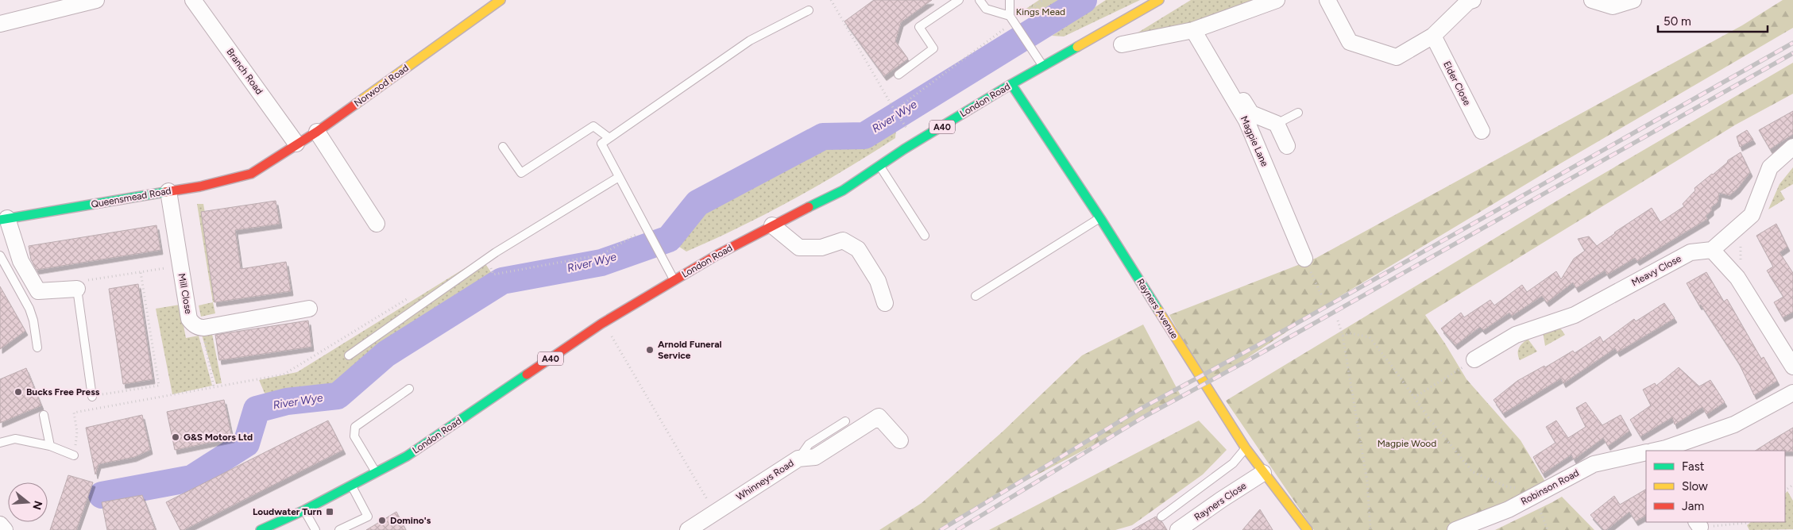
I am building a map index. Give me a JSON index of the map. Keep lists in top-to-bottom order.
{
  "streets": {
    "street": [
      "Branch Road",
      "Elder Close",
      "Norwood Road",
      "London Road",
      "A40",
      "Magpie Lane",
      "Queensmead Road",
      "Meavy Close",
      "Mill Close",
      "Rayners Avenue",
      "Whinneys Road",
      "Robinson Road",
      "Rayners Close"
    ]
  },
  "crossings": [
    ["Branch Road", "Norwood Road"],
    ["Norwood Road", "Queensmead Road"],
    ["London Road", "Rayners Avenue"],
    ["Queensmead Road", "Mill Close"],
    ["Rayners Avenue", "Rayners Close"]
  ],
  "water": ["River Wye"],
  "parks": ["Kings Mead", "Magpie Wood"],
  "places": {
    "other": [
      "Arnold Funeral Service",
      "Bucks Free Press",
      "G&S Motors Ltd",
      "Domino's"
    ],
    "transit": ["Loudwater Turn"]
  },
  "legend": ["Fast", "Slow", "Jam"],
  "scale_bar": "50 m",
  "north": "right"
}
